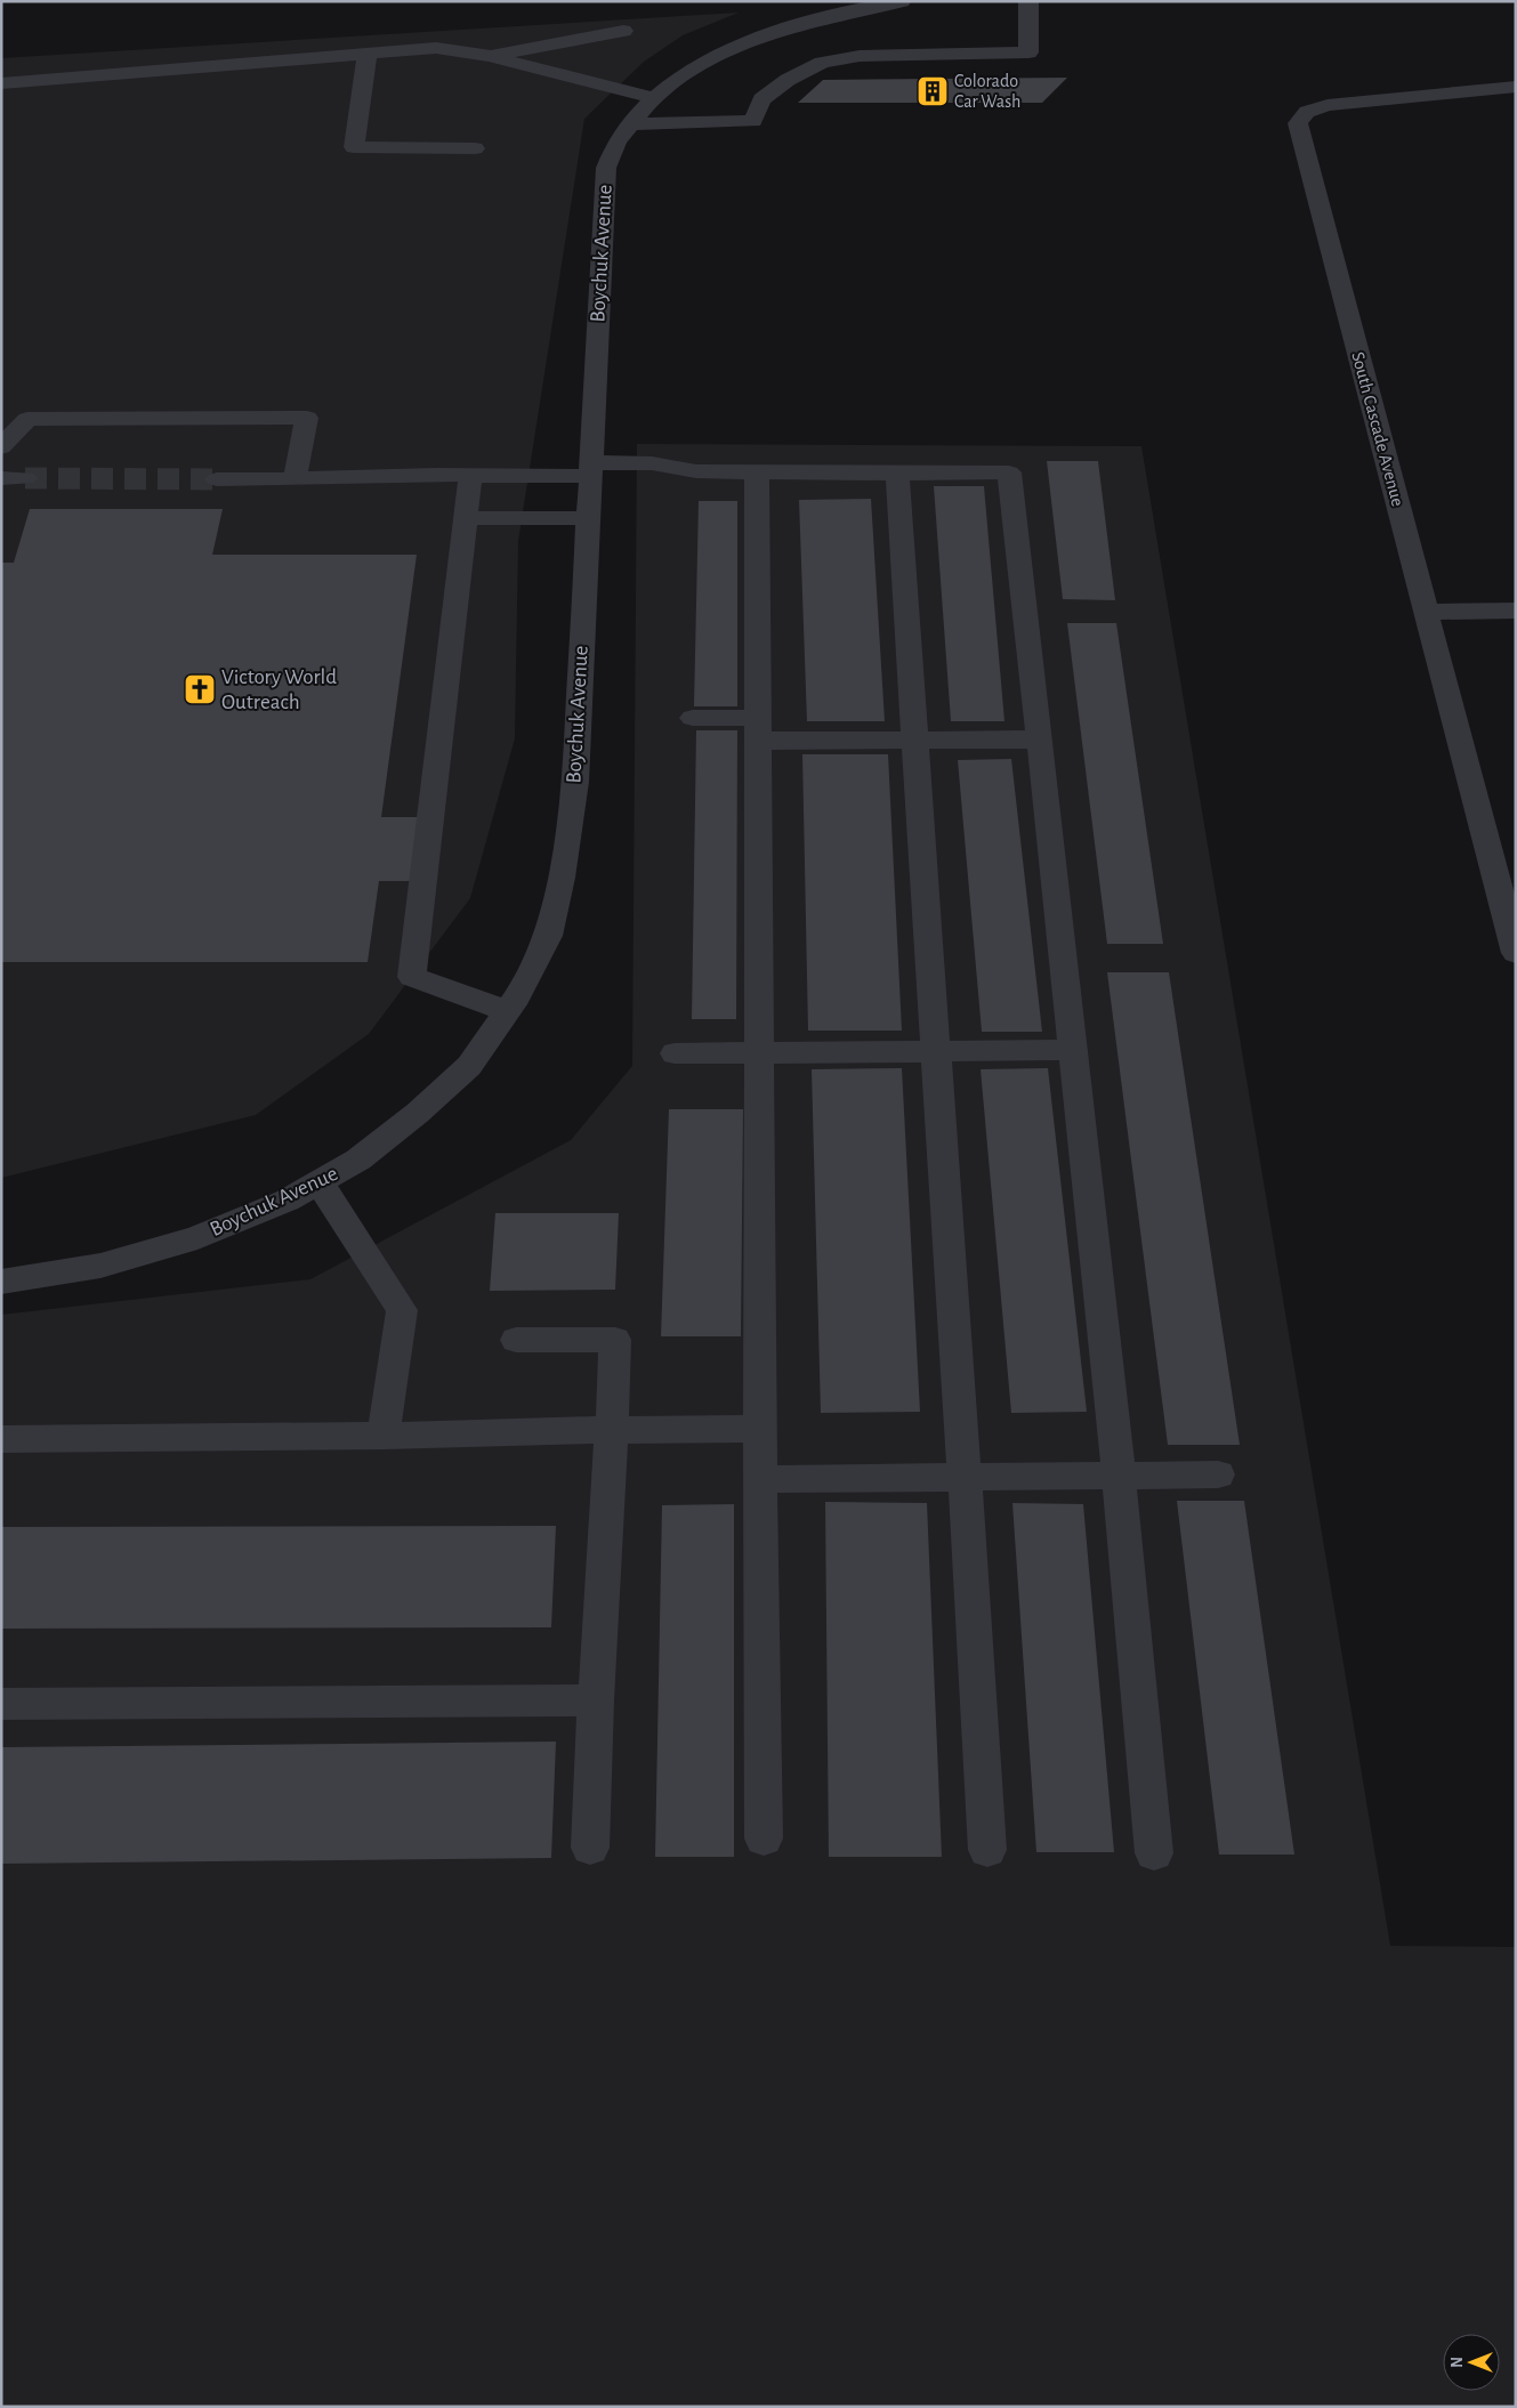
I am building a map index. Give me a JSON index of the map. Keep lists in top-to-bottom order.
{
  "streets": {
    "street": ["Boychuk Avenue", "South Cascade Avenue"]
  },
  "places": {
    "building": ["Colorado Car Wash"],
    "church": ["Victory World Outreach"]
  },
  "north": "left"
}
